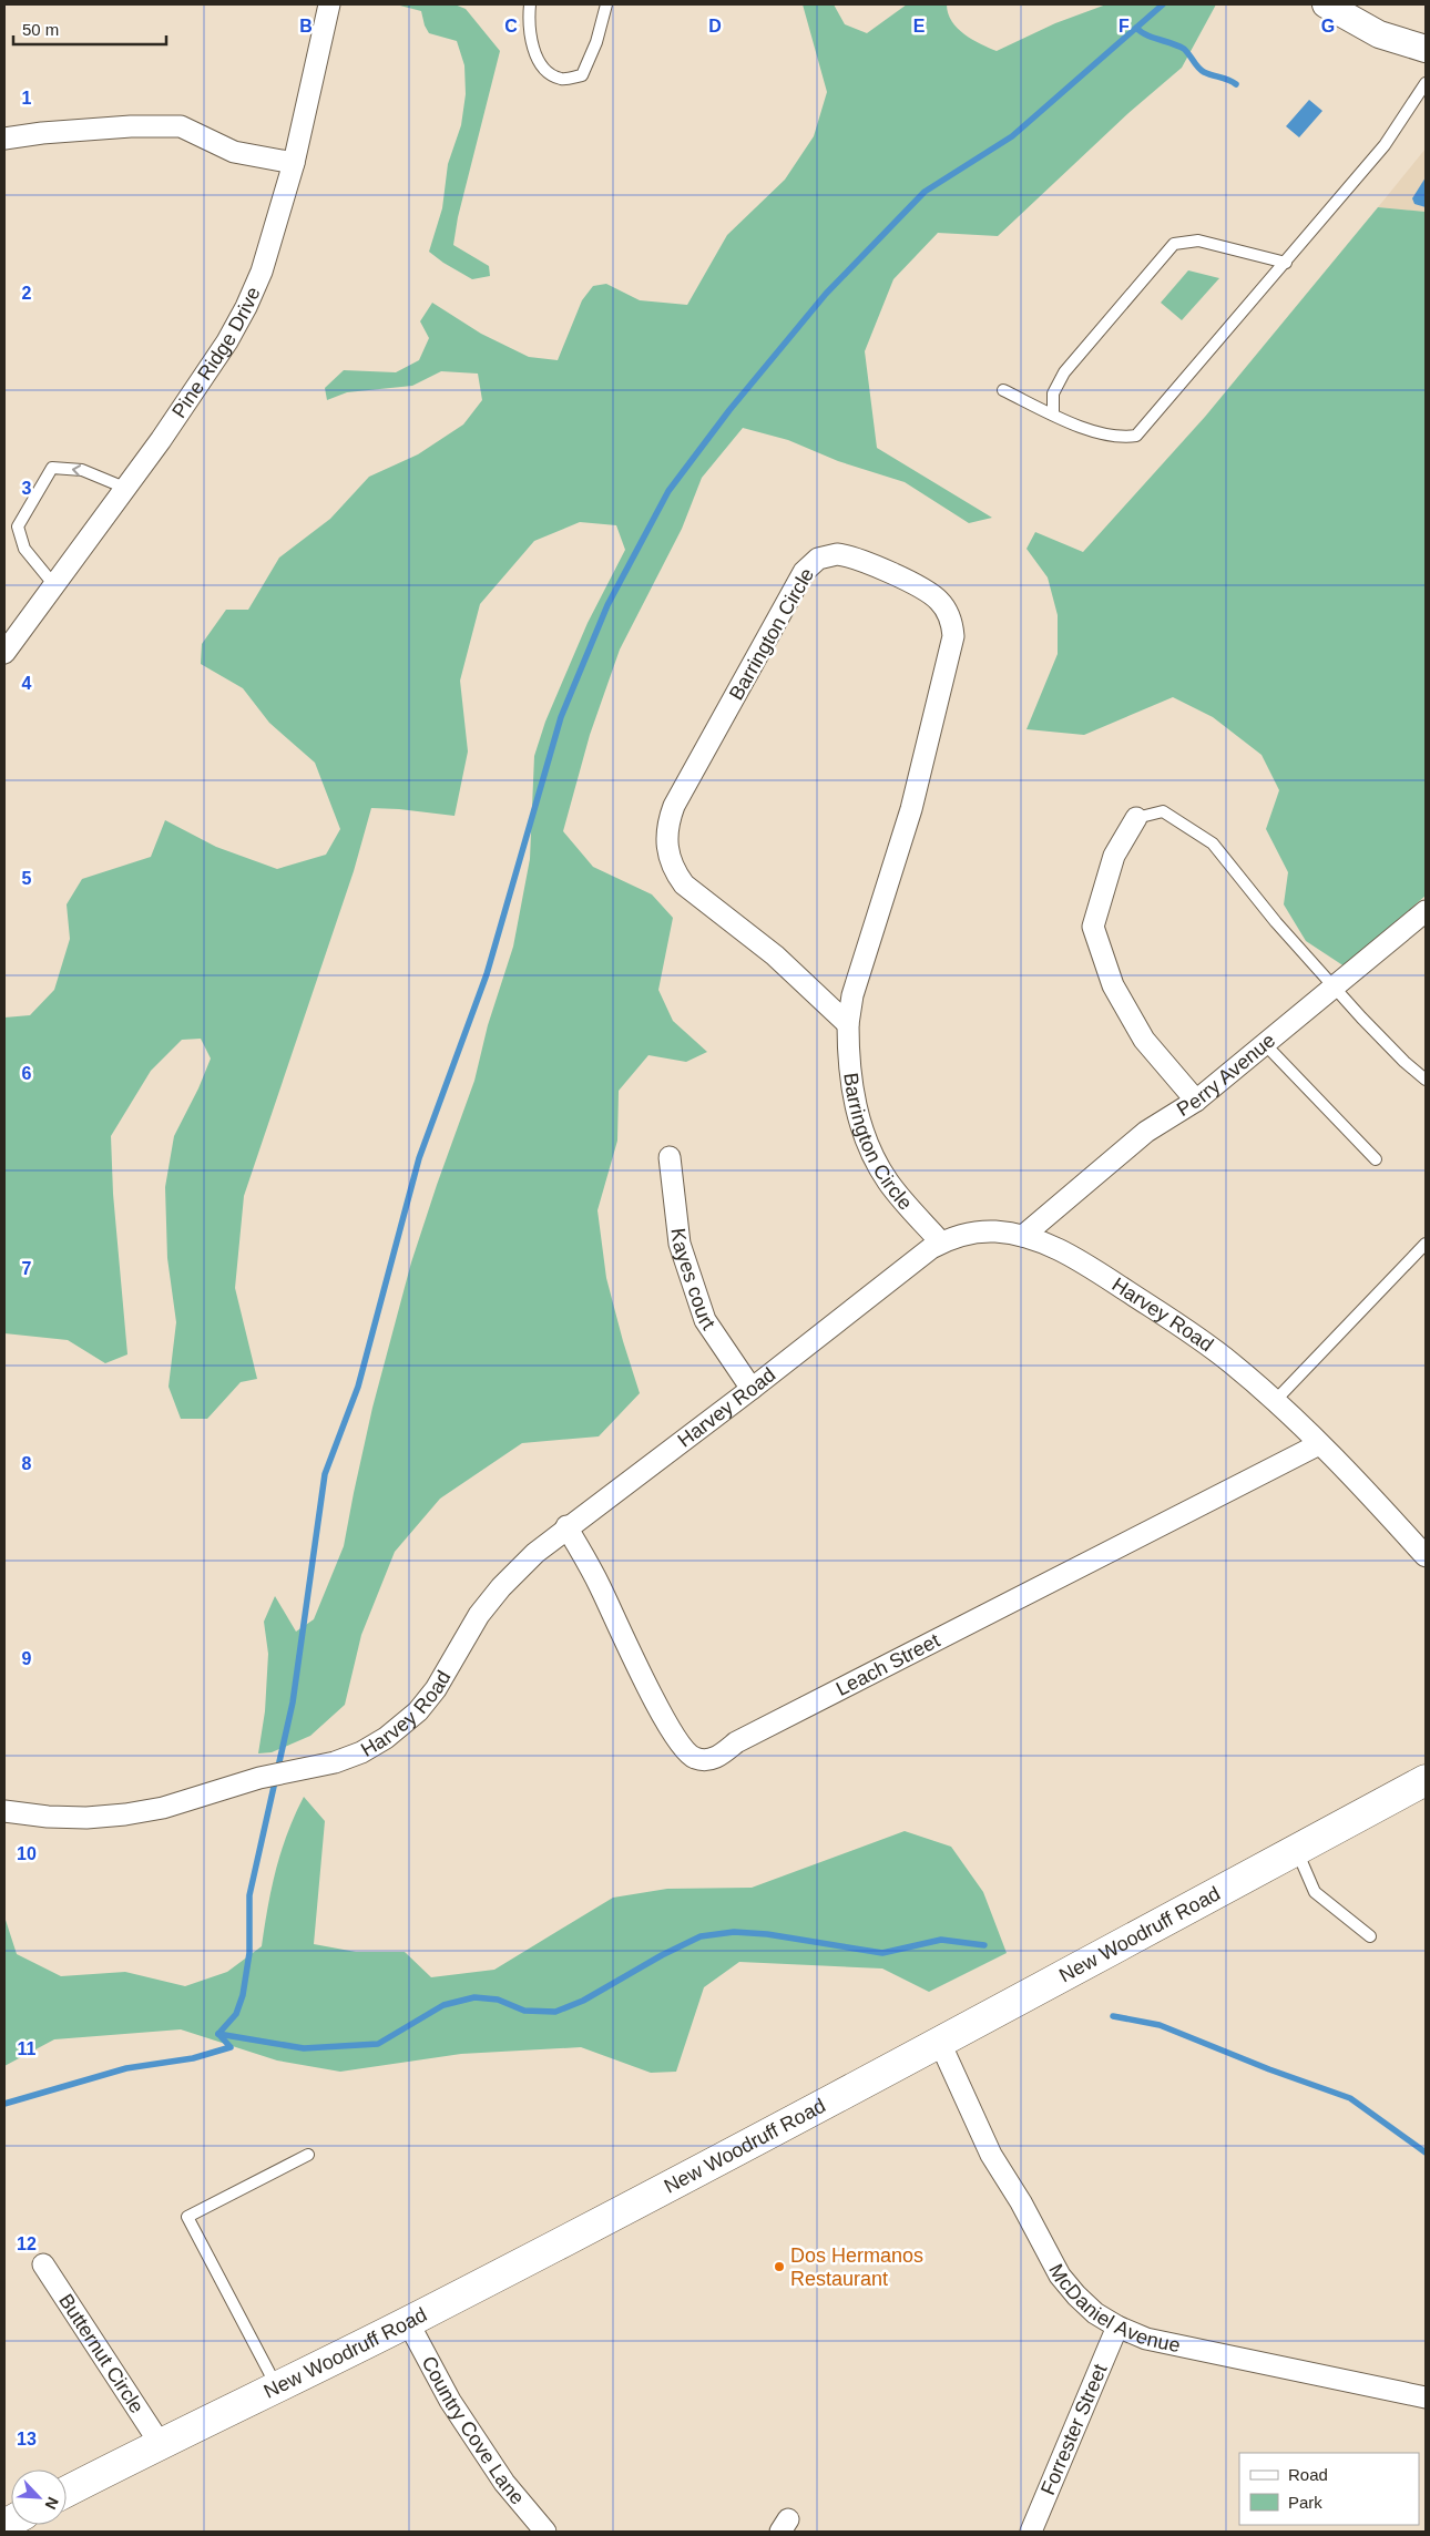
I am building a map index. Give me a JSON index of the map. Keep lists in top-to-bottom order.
{
  "streets": {
    "main road": ["New Woodruff Road"],
    "street": [
      "Pine Ridge Drive",
      "Barrington Circle",
      "Perry Avenue",
      "Kayes court",
      "Harvey Road",
      "Leach Street",
      "McDaniel Avenue",
      "Butternut Circle",
      "Country Cove Lane",
      "Forrester Street"
    ]
  },
  "crossings": [
    ["Barrington Circle", "Harvey Road"],
    ["Perry Avenue", "Harvey Road"],
    ["Kayes court", "Harvey Road"],
    ["Harvey Road", "Leach Street"],
    ["New Woodruff Road", "McDaniel Avenue"],
    ["New Woodruff Road", "Butternut Circle"],
    ["New Woodruff Road", "Country Cove Lane"],
    ["McDaniel Avenue", "Forrester Street"]
  ],
  "places": ["Dos Hermanos Restaurant"],
  "legend": ["Road", "Park"],
  "scale_bar": "50 m",
  "north": "bottom right",
  "grid": {
    "columns": [
      "B",
      "C",
      "D",
      "E",
      "F",
      "G"
    ],
    "rows": [
      "1",
      "2",
      "3",
      "4",
      "5",
      "6",
      "7",
      "8",
      "9",
      "10",
      "11",
      "12",
      "13"
    ]
  }
}
